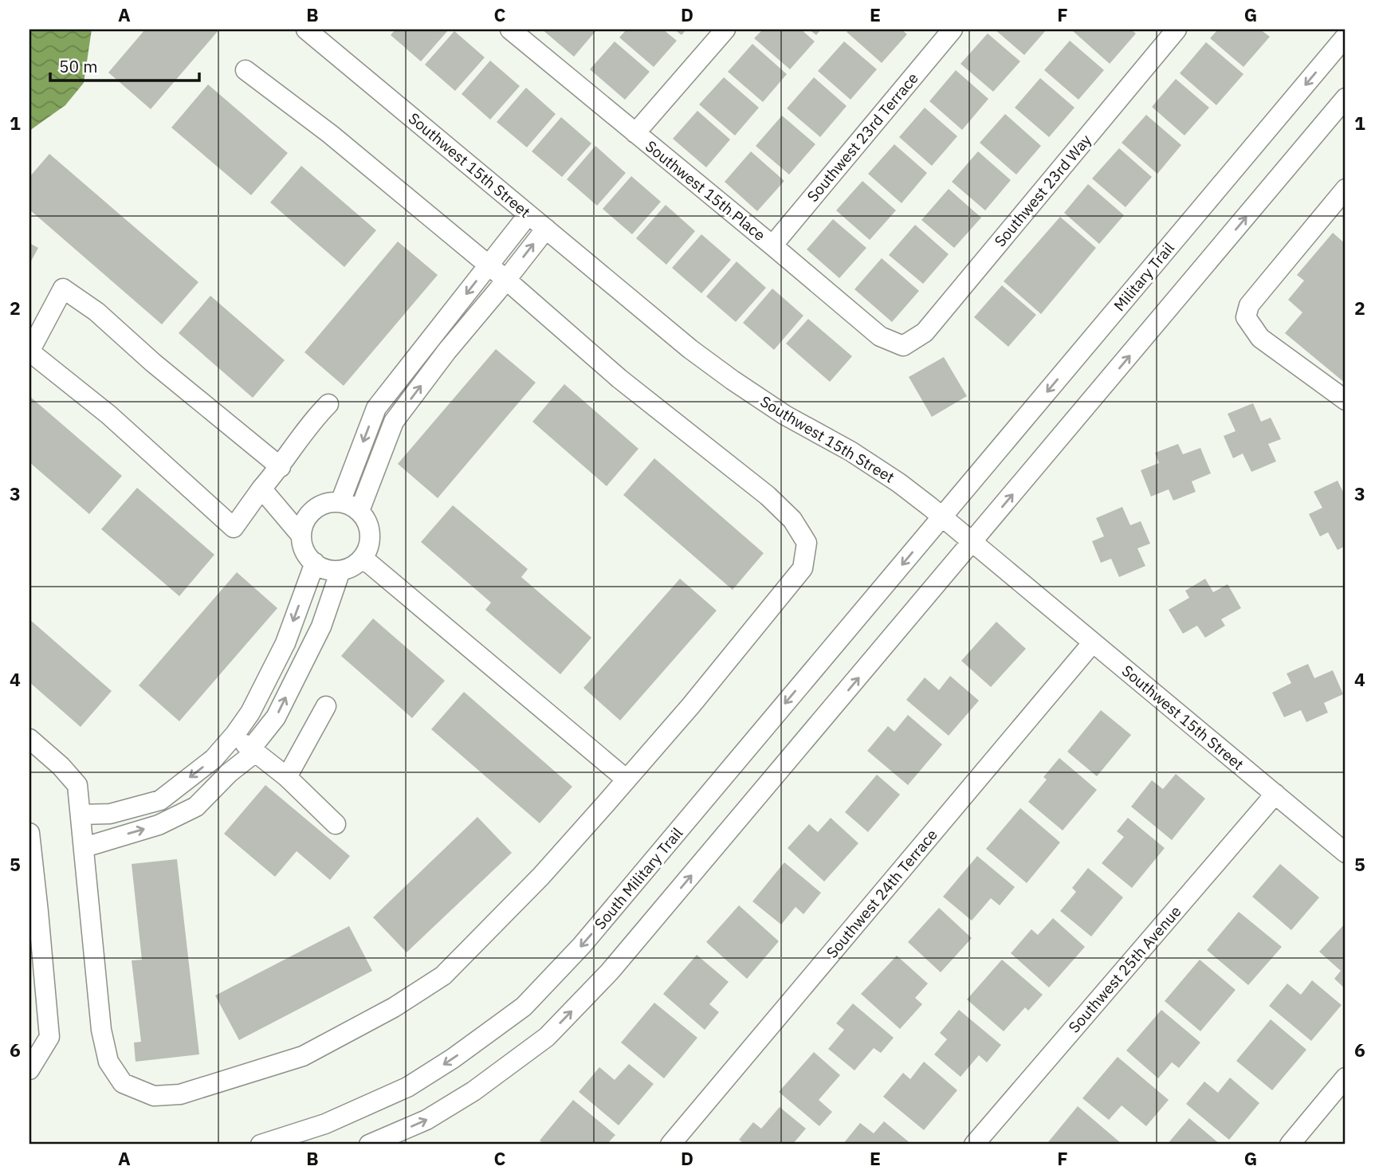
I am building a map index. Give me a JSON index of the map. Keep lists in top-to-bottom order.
{
  "streets": {
    "street": [
      "Southwest 23rd Terrace",
      "Southwest 15th Street",
      "Southwest 15th Place",
      "Southwest 23rd Way",
      "Military Trail",
      "South Military Trail",
      "Southwest 24th Terrace",
      "Southwest 25th Avenue"
    ]
  },
  "crossings": [
    ["Southwest 23rd Terrace", "Southwest 15th Place"],
    ["Southwest 15th Street", "Military Trail"],
    ["Southwest 15th Street", "South Military Trail"],
    ["Southwest 15th Street", "Southwest 24th Terrace"],
    ["Southwest 15th Street", "Southwest 25th Avenue"],
    ["Southwest 15th Place", "Southwest 23rd Way"],
    ["Military Trail", "South Military Trail"]
  ],
  "scale_bar": "50 m",
  "grid": {
    "columns": [
      "A",
      "B",
      "C",
      "D",
      "E",
      "F",
      "G"
    ],
    "rows": [
      "1",
      "2",
      "3",
      "4",
      "5",
      "6"
    ]
  }
}
